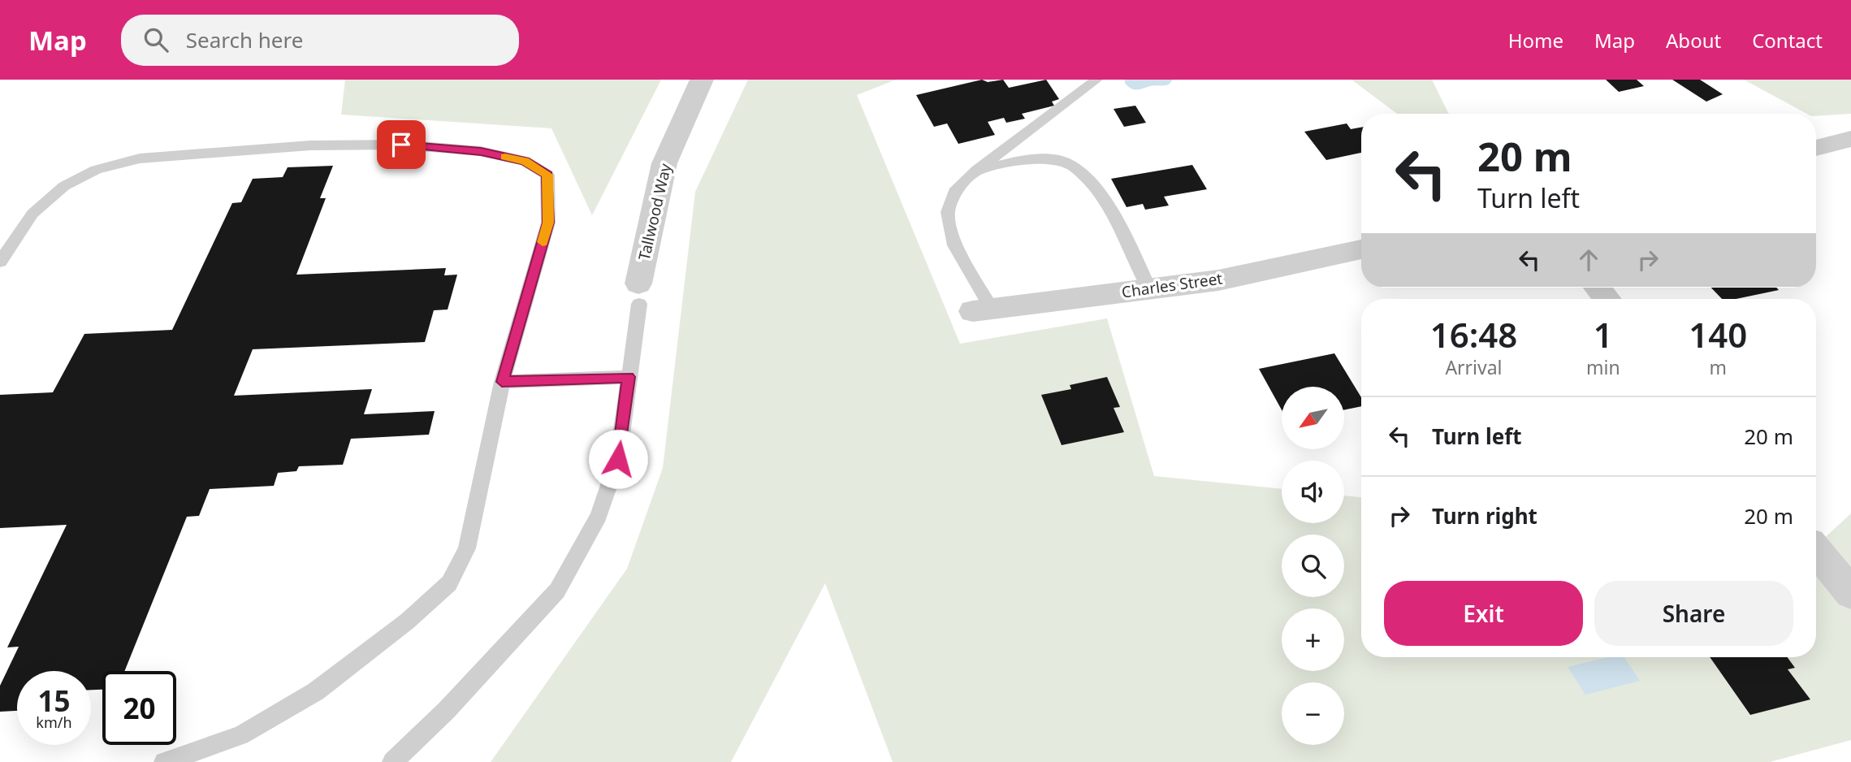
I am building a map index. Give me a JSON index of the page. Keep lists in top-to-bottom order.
{
  "streets": {
    "street": ["Tallwood Way", "Charles Street"]
  },
  "north": "bottom left",
  "page": {
    "header": "Map",
    "search": "Search here",
    "nav": [
      "Home",
      "Map",
      "About",
      "Contact"
    ],
    "turn": ["20 m", "Turn left"],
    "eta": [
      "16:48",
      "Arrival",
      "1",
      "min",
      "140",
      "m"
    ],
    "map_buttons": ["+", "−"],
    "list": [
      {
        "name": "Turn left",
        "value": "20 m"
      },
      {
        "name": "Turn right",
        "value": "20 m"
      }
    ],
    "buttons": ["Exit", "Share"],
    "speed": "15 km/h",
    "limit": "20"
  }
}
